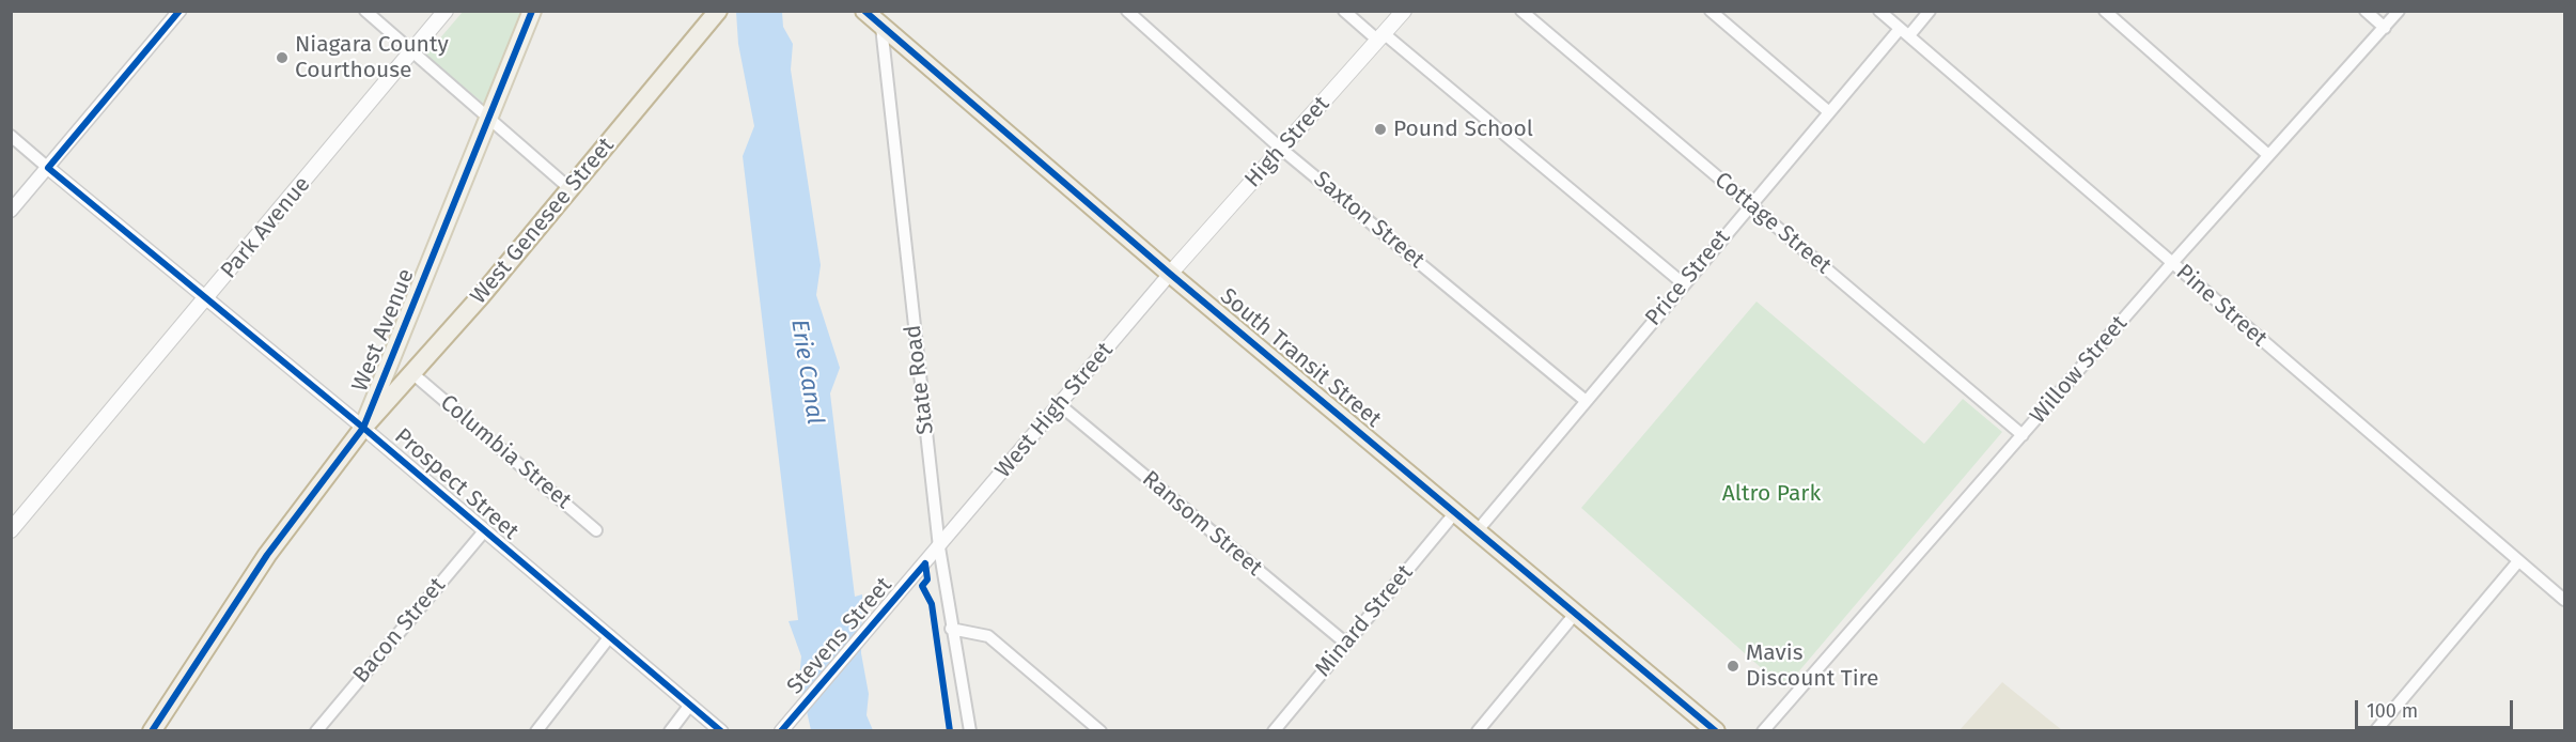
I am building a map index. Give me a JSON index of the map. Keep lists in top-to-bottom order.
{
  "streets": {
    "highway": ["West Genesee Street", "West Avenue", "South Transit Street"],
    "main road": ["High Street", "Park Avenue"],
    "street": [
      "Saxton Street",
      "Cottage Street",
      "Price Street",
      "Pine Street",
      "Willow Street",
      "State Road",
      "West High Street",
      "Columbia Street",
      "Prospect Street",
      "Ransom Street",
      "Minard Street",
      "Bacon Street",
      "Stevens Street"
    ]
  },
  "crossings": [
    ["High Street", "Saxton Street"],
    ["High Street", "South Transit Street"],
    ["High Street", "West High Street"],
    ["Saxton Street", "Price Street"],
    ["West Genesee Street", "West Avenue"],
    ["West Genesee Street", "Columbia Street"],
    ["West Genesee Street", "Prospect Street"],
    ["Cottage Street", "Price Street"],
    ["Cottage Street", "Willow Street"],
    ["Park Avenue", "Prospect Street"],
    ["Price Street", "Pine Street"],
    ["Price Street", "South Transit Street"],
    ["Pine Street", "Willow Street"],
    ["West Avenue", "Prospect Street"],
    ["South Transit Street", "State Road"],
    ["South Transit Street", "West High Street"],
    ["South Transit Street", "Minard Street"],
    ["State Road", "West High Street"],
    ["State Road", "Stevens Street"],
    ["West High Street", "Ransom Street"],
    ["West High Street", "Stevens Street"],
    ["Prospect Street", "Bacon Street"],
    ["Ransom Street", "Minard Street"]
  ],
  "water": ["Erie Canal"],
  "parks": ["Altro Park"],
  "places": ["Niagara County Courthouse", "Pound School", "Mavis Discount Tire"],
  "scale_bar": "100 m"
}
